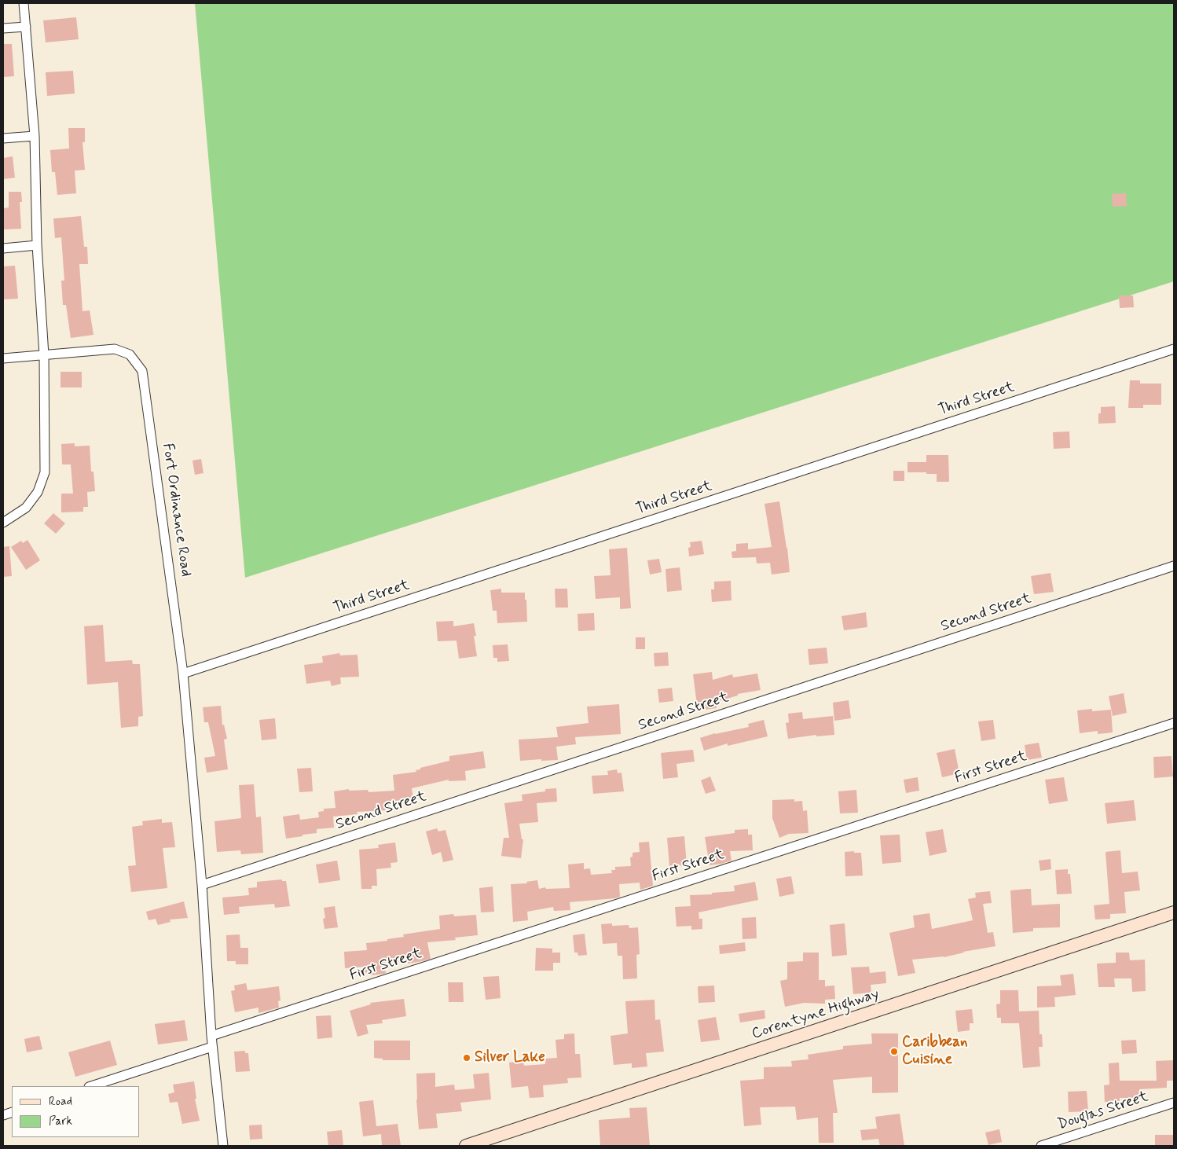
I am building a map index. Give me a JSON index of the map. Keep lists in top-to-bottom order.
{
  "streets": {
    "main road": ["Corentyne Highway"],
    "street": [
      "Third Street",
      "Fort Ordinance Road",
      "Second Street",
      "First Street",
      "Douglas Street"
    ]
  },
  "crossings": [
    ["Third Street", "Fort Ordinance Road"],
    ["Fort Ordinance Road", "Second Street"],
    ["Fort Ordinance Road", "First Street"]
  ],
  "places": ["Caribbean Cuisine", "Silver Lake"],
  "legend": ["Road", "Park"]
}
